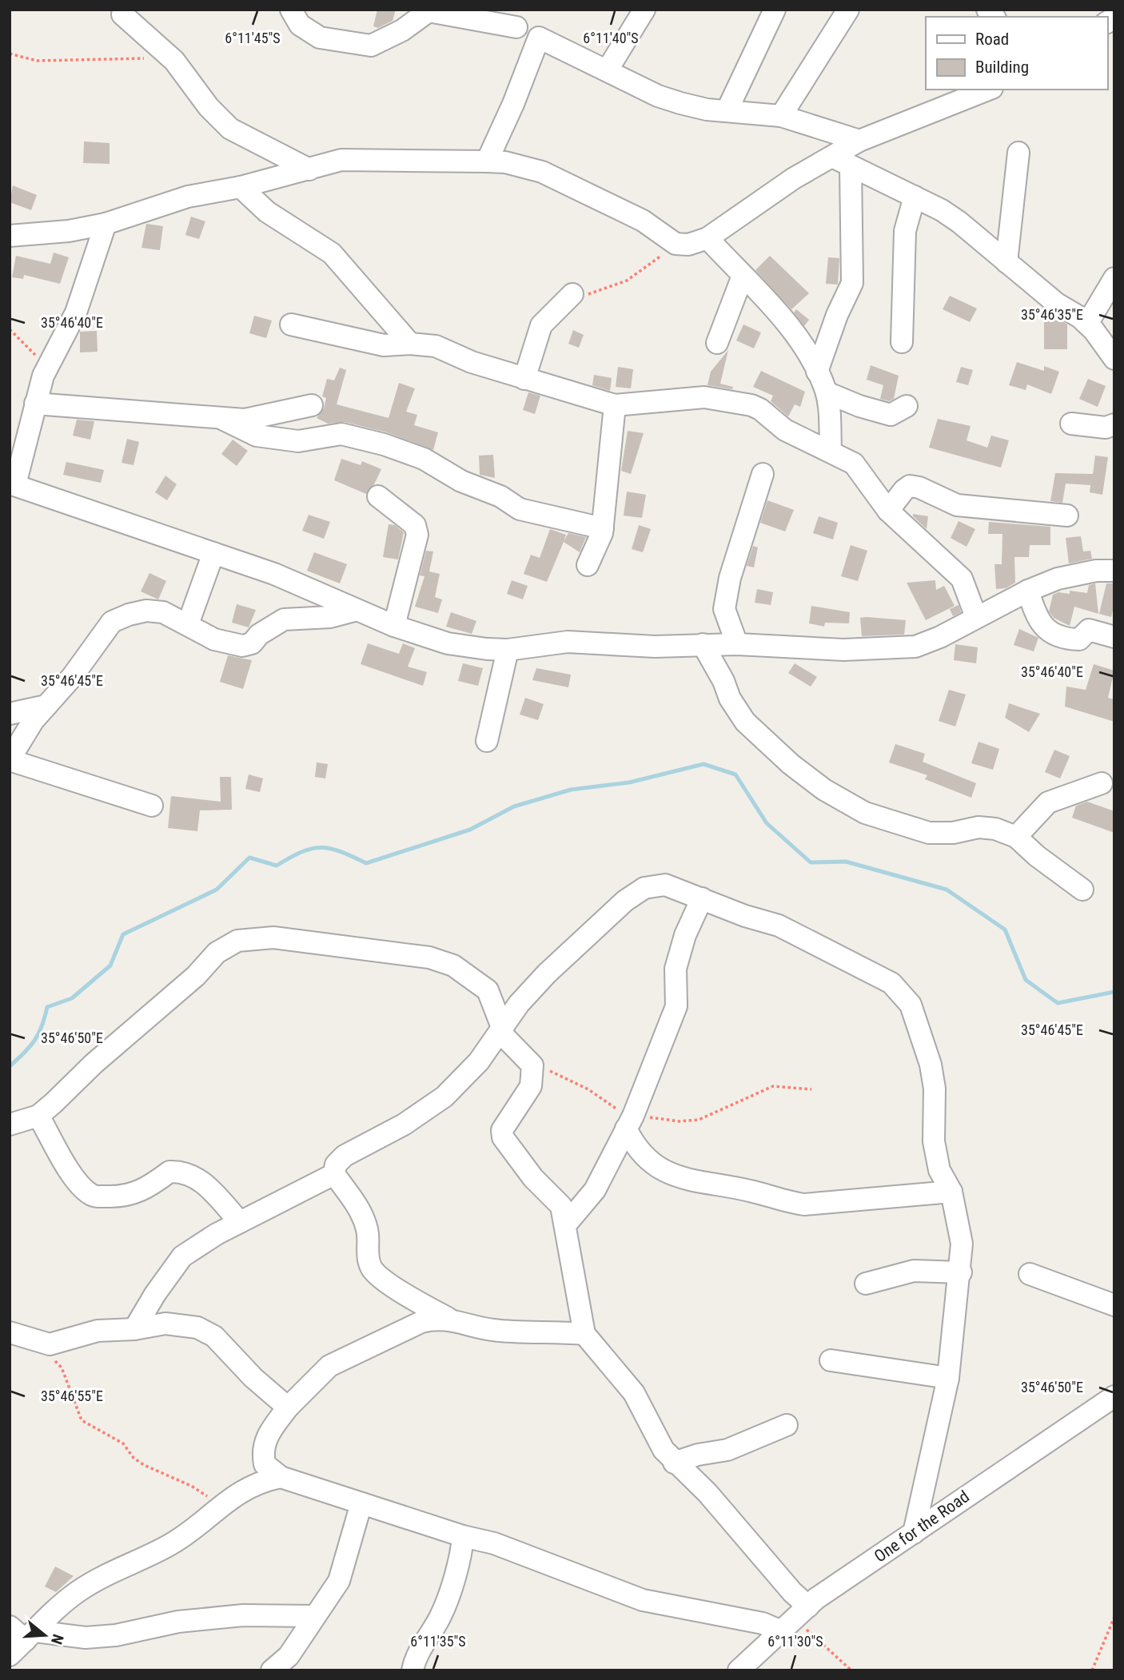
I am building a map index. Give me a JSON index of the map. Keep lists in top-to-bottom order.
{
  "streets": {
    "street": ["One for the Road"]
  },
  "legend": ["Road", "Building"],
  "north": "right",
  "coordinates": [
    "6°11'45\"S",
    "6°11'40\"S",
    "35°46'35\"E",
    "35°46'40\"E",
    "35°46'45\"E",
    "35°46'50\"E",
    "35°46'55\"E",
    "6°11'35\"S",
    "6°11'30\"S"
  ]
}
